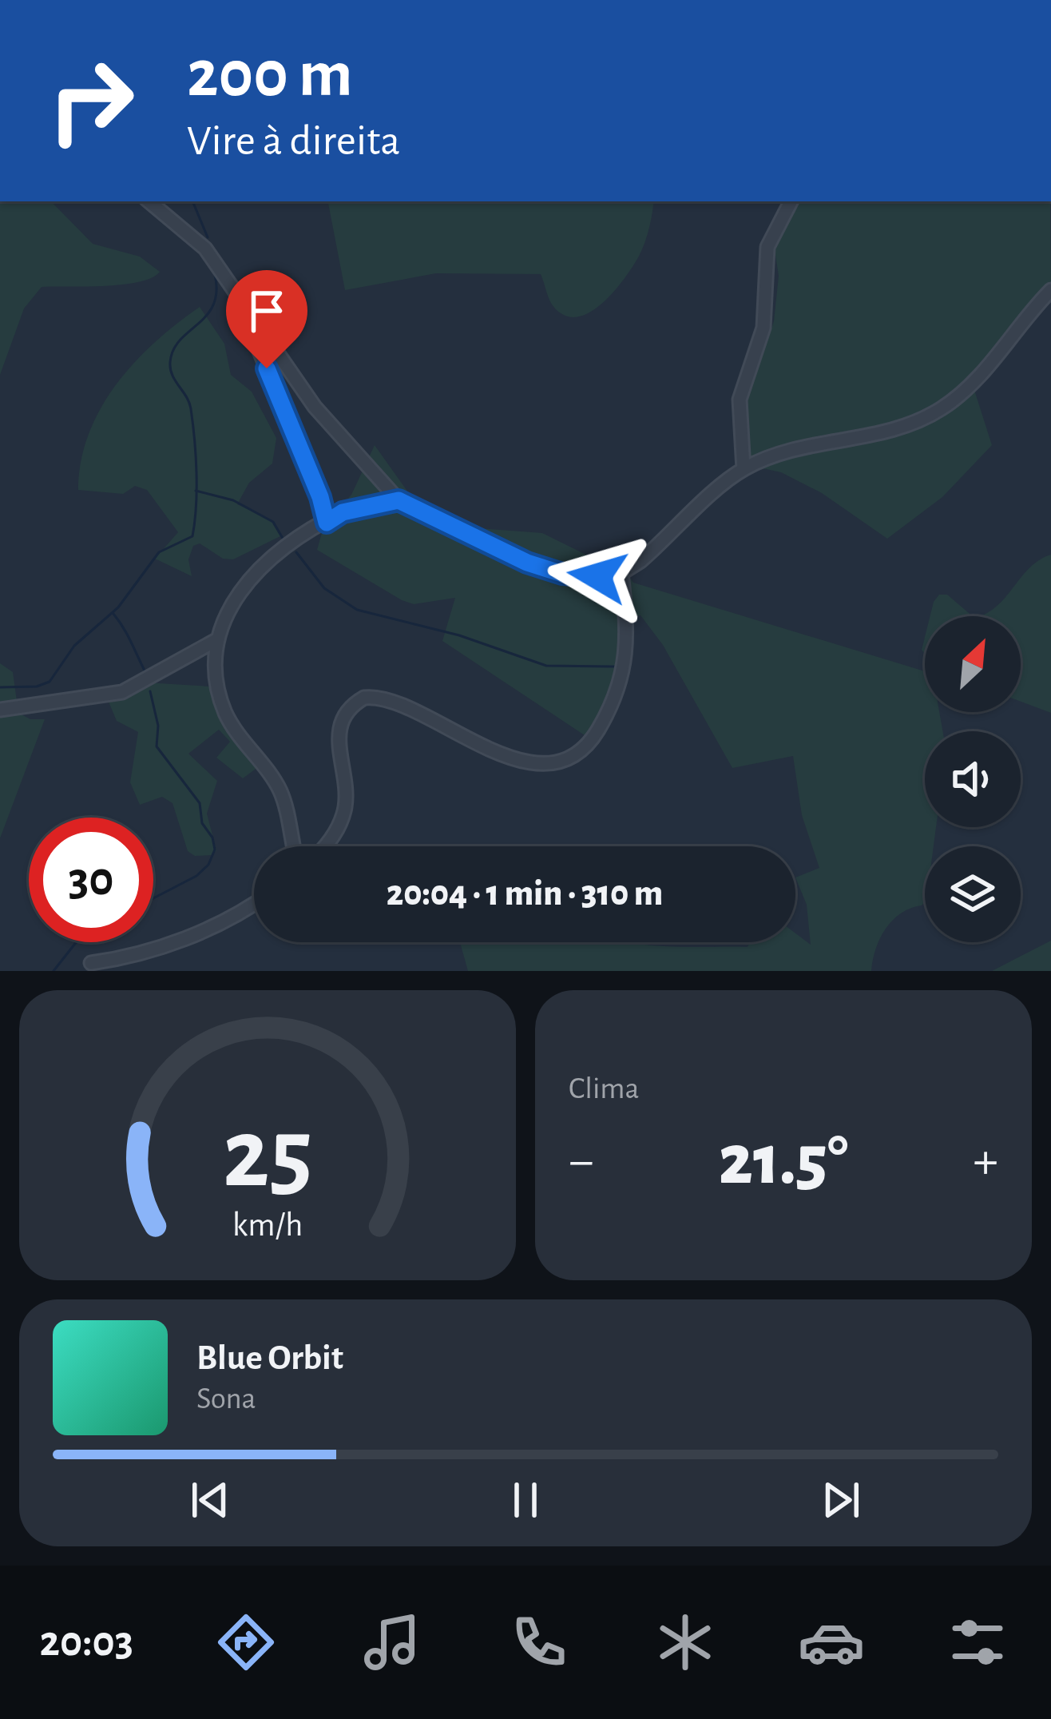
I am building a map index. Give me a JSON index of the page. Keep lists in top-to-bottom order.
{
  "north": "top right",
  "page": {
    "turn": ["200 m", "Vire à direita"],
    "limit": "30",
    "trip": "20:04 · 1 min · 310 m",
    "tile": "Clima",
    "heat": ["−", "21.5°", "+"],
    "song": ["Blue Orbit", "Sona"],
    "tabs": "20:03",
    "gauge": ["25", "km/h"]
  }
}
